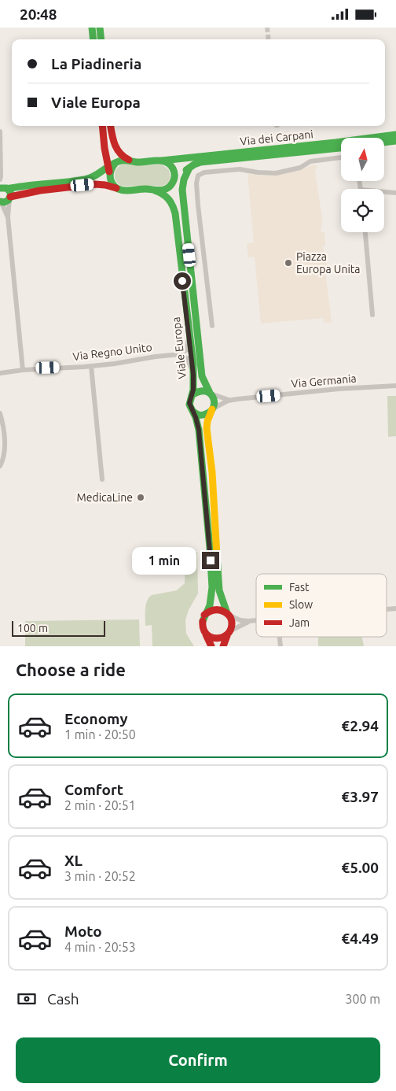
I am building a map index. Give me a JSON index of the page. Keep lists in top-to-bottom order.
{
  "streets": {
    "street": [
      "Via dei Carpani",
      "Viale Europa",
      "Via Regno Unito",
      "Via Germania"
    ]
  },
  "crossings": [
    ["Via dei Carpani", "Viale Europa"],
    ["Viale Europa", "Via Germania"]
  ],
  "places": ["Piazza Europa Unita", "MedicaLine"],
  "legend": ["Fast", "Slow", "Jam"],
  "scale_bar": "100 m",
  "north": "top",
  "page": {
    "status": "20:48",
    "banner": ["La Piadineria", "Viale Europa"],
    "bubble": "1 min",
    "scale": "100 m",
    "heading": "Choose a ride",
    "list": [
      {
        "name": "Economy",
        "note": "1 min · 20:50",
        "value": "€2.94"
      },
      {
        "name": "Comfort",
        "note": "2 min · 20:51",
        "value": "€3.97"
      },
      {
        "name": "XL",
        "note": "3 min · 20:52",
        "value": "€5.00"
      },
      {
        "name": "Moto",
        "note": "4 min · 20:53",
        "value": "€4.49"
      }
    ],
    "pay": ["Cash", "300 m"],
    "buttons": "Confirm"
  }
}
